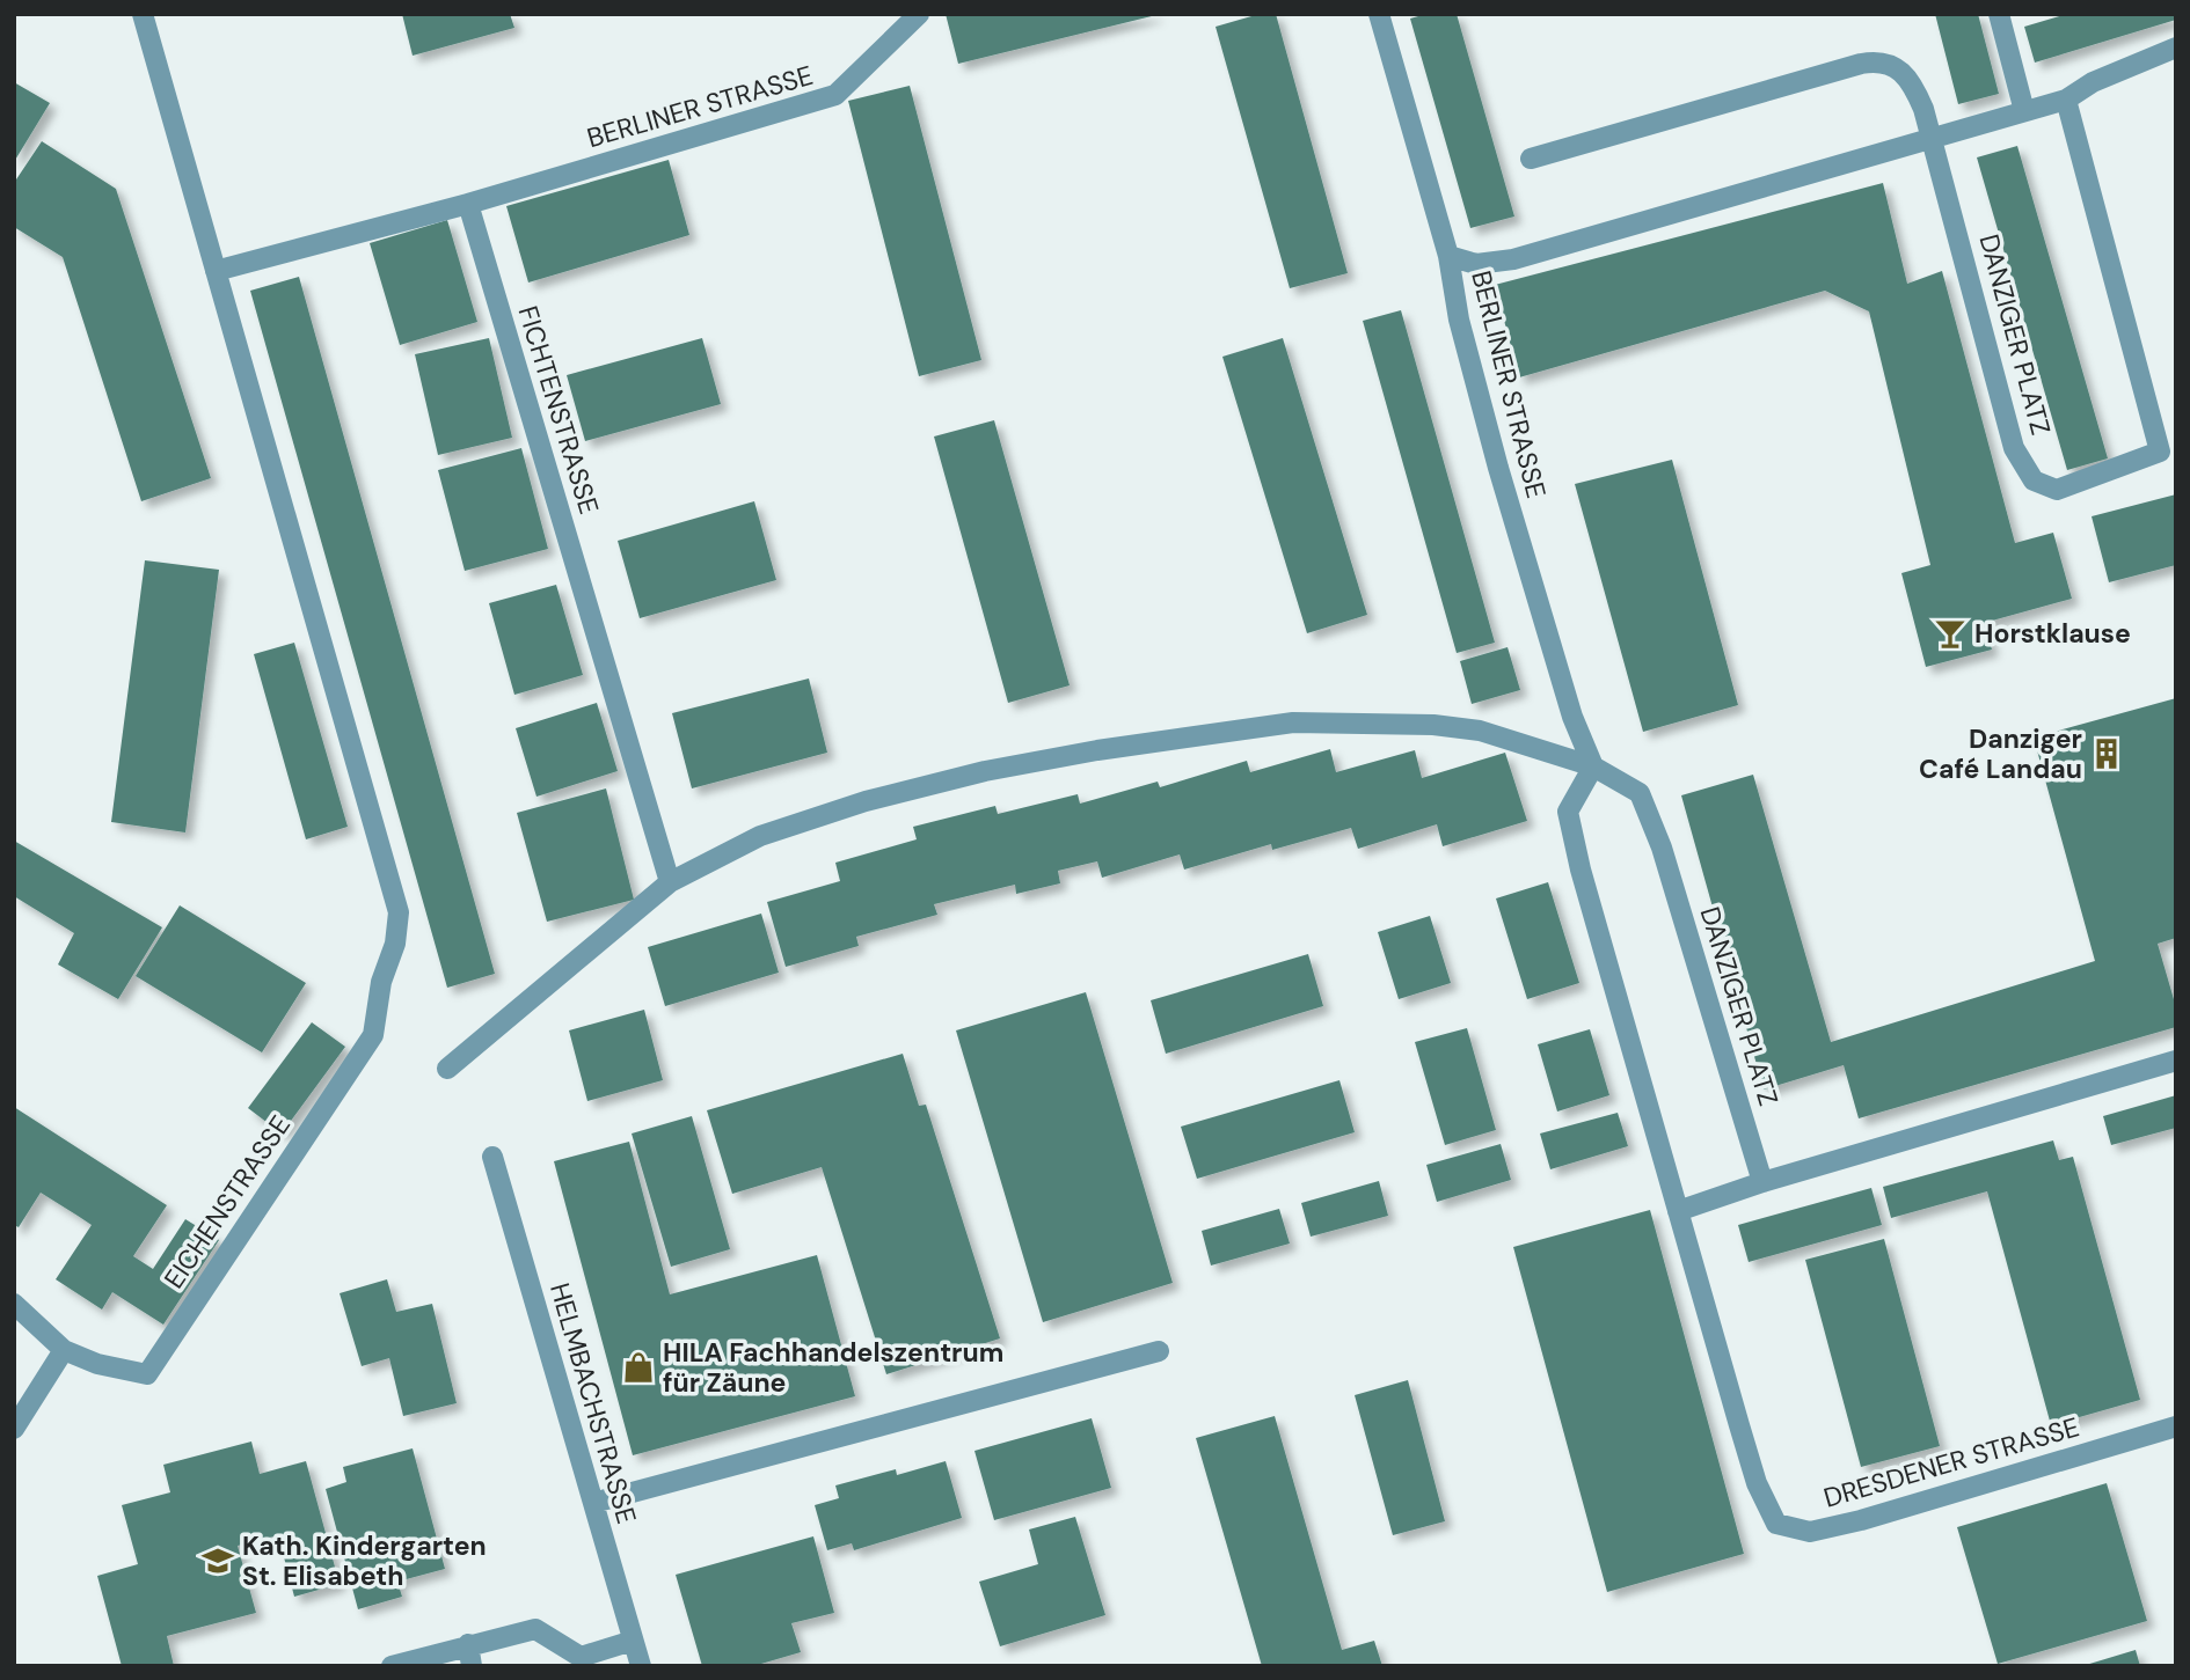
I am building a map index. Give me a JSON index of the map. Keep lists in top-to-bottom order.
{
  "streets": {
    "street": [
      "BERLINER STRASSE",
      "DANZIGER PLATZ",
      "FICHTENSTRASSE",
      "EICHENSTRASSE",
      "HELMBACHSTRASSE",
      "DRESDENER STRASSE"
    ]
  },
  "crossings": [
    ["BERLINER STRASSE", "DANZIGER PLATZ"],
    ["BERLINER STRASSE", "FICHTENSTRASSE"],
    ["BERLINER STRASSE", "DRESDENER STRASSE"],
    ["DANZIGER PLATZ", "DRESDENER STRASSE"]
  ],
  "places": {
    "bar": ["Horstklause"],
    "building": ["Danziger Café Landau"],
    "shop": ["HILA Fachhandelszentrum für Zäune"],
    "school or university": ["Kath. Kindergarten St. Elisabeth"]
  }
}
